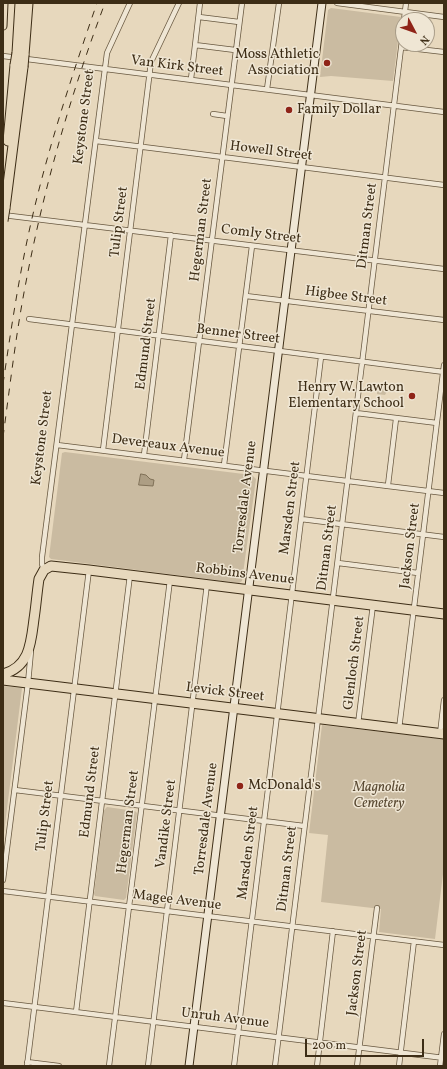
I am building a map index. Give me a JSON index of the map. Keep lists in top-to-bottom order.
{
  "streets": {
    "highway": ["Keystone Street", "Robbins Avenue", "Levick Street"],
    "street": [
      "Van Kirk Street",
      "Howell Street",
      "Tulip Street",
      "Ditman Street",
      "Hegerman Street",
      "Comly Street",
      "Higbee Street",
      "Benner Street",
      "Edmund Street",
      "Devereaux Avenue",
      "Torresdale Avenue",
      "Marsden Street",
      "Jackson Street",
      "Glenloch Street",
      "Vandike Street",
      "Magee Avenue",
      "Unruh Avenue"
    ]
  },
  "crossings": [
    ["Van Kirk Street", "Keystone Street"],
    ["Van Kirk Street", "Tulip Street"],
    ["Van Kirk Street", "Ditman Street"],
    ["Van Kirk Street", "Hegerman Street"],
    ["Van Kirk Street", "Torresdale Avenue"],
    ["Keystone Street", "Howell Street"],
    ["Keystone Street", "Comly Street"],
    ["Keystone Street", "Benner Street"],
    ["Keystone Street", "Devereaux Avenue"],
    ["Keystone Street", "Robbins Avenue"],
    ["Keystone Street", "Levick Street"],
    ["Howell Street", "Tulip Street"],
    ["Howell Street", "Ditman Street"],
    ["Howell Street", "Hegerman Street"],
    ["Howell Street", "Torresdale Avenue"],
    ["Tulip Street", "Comly Street"],
    ["Tulip Street", "Benner Street"],
    ["Tulip Street", "Devereaux Avenue"],
    ["Tulip Street", "Robbins Avenue"],
    ["Tulip Street", "Levick Street"],
    ["Tulip Street", "Magee Avenue"],
    ["Tulip Street", "Unruh Avenue"],
    ["Ditman Street", "Comly Street"],
    ["Ditman Street", "Higbee Street"],
    ["Ditman Street", "Benner Street"],
    ["Ditman Street", "Devereaux Avenue"],
    ["Ditman Street", "Robbins Avenue"],
    ["Ditman Street", "Levick Street"],
    ["Ditman Street", "Magee Avenue"],
    ["Ditman Street", "Unruh Avenue"],
    ["Hegerman Street", "Comly Street"],
    ["Hegerman Street", "Benner Street"],
    ["Hegerman Street", "Devereaux Avenue"],
    ["Hegerman Street", "Robbins Avenue"],
    ["Hegerman Street", "Levick Street"],
    ["Hegerman Street", "Magee Avenue"],
    ["Hegerman Street", "Unruh Avenue"],
    ["Comly Street", "Edmund Street"],
    ["Comly Street", "Torresdale Avenue"],
    ["Higbee Street", "Torresdale Avenue"],
    ["Benner Street", "Edmund Street"],
    ["Benner Street", "Torresdale Avenue"],
    ["Benner Street", "Marsden Street"],
    ["Benner Street", "Jackson Street"],
    ["Edmund Street", "Devereaux Avenue"],
    ["Edmund Street", "Robbins Avenue"],
    ["Edmund Street", "Levick Street"],
    ["Edmund Street", "Magee Avenue"],
    ["Edmund Street", "Unruh Avenue"],
    ["Devereaux Avenue", "Torresdale Avenue"],
    ["Devereaux Avenue", "Marsden Street"],
    ["Devereaux Avenue", "Jackson Street"],
    ["Torresdale Avenue", "Robbins Avenue"],
    ["Torresdale Avenue", "Levick Street"],
    ["Torresdale Avenue", "Magee Avenue"],
    ["Torresdale Avenue", "Unruh Avenue"],
    ["Marsden Street", "Robbins Avenue"],
    ["Marsden Street", "Levick Street"],
    ["Marsden Street", "Magee Avenue"],
    ["Marsden Street", "Unruh Avenue"],
    ["Jackson Street", "Robbins Avenue"],
    ["Jackson Street", "Levick Street"],
    ["Jackson Street", "Magee Avenue"],
    ["Jackson Street", "Unruh Avenue"],
    ["Robbins Avenue", "Glenloch Street"],
    ["Robbins Avenue", "Vandike Street"],
    ["Glenloch Street", "Levick Street"],
    ["Levick Street", "Vandike Street"],
    ["Vandike Street", "Magee Avenue"],
    ["Vandike Street", "Unruh Avenue"]
  ],
  "parks": ["Magnolia Cemetery"],
  "places": [
    "Moss Athletic Association",
    "Family Dollar",
    "Henry W. Lawton Elementary School",
    "McDonald's"
  ],
  "scale_bar": "200 m",
  "north": "bottom right"
}
